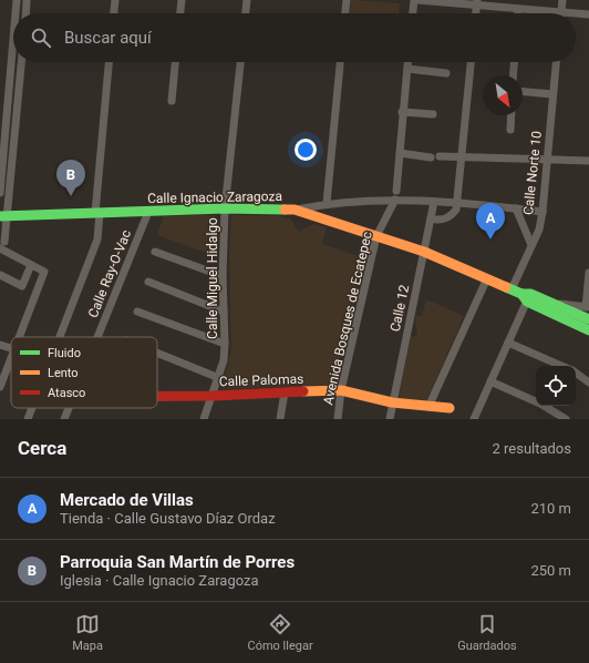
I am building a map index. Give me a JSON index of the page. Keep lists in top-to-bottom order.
{
  "streets": {
    "street": [
      "Calle Norte 10",
      "Calle Ignacio Zaragoza",
      "Calle Ray-O-Vac",
      "Calle Miguel Hidalgo",
      "Calle 12",
      "Avenida Bosques de Ecatepec",
      "Calle Palomas"
    ]
  },
  "crossings": [
    ["Calle Norte 10", "Calle Ignacio Zaragoza"],
    ["Calle Ignacio Zaragoza", "Calle Ray-O-Vac"],
    ["Calle Ignacio Zaragoza", "Calle Miguel Hidalgo"],
    ["Calle Ignacio Zaragoza", "Calle 12"],
    ["Calle Ignacio Zaragoza", "Avenida Bosques de Ecatepec"],
    ["Calle Miguel Hidalgo", "Calle Palomas"],
    ["Calle 12", "Calle Palomas"],
    ["Avenida Bosques de Ecatepec", "Calle Palomas"]
  ],
  "legend": ["Fluido", "Lento", "Atasco"],
  "north": "bottom right",
  "page": {
    "search": "Buscar aquí",
    "pins": ["B", "A"],
    "heading": ["Cerca", "2 resultados"],
    "list": [
      {
        "mark": "A",
        "name": "Mercado de Villas",
        "note": "Tienda · Calle Gustavo Díaz Ordaz",
        "value": "210 m"
      },
      {
        "mark": "B",
        "name": "Parroquia San Martín de Porres",
        "note": "Iglesia · Calle Ignacio Zaragoza",
        "value": "250 m"
      }
    ],
    "nav": ["Mapa", "Cómo llegar", "Guardados"]
  }
}
